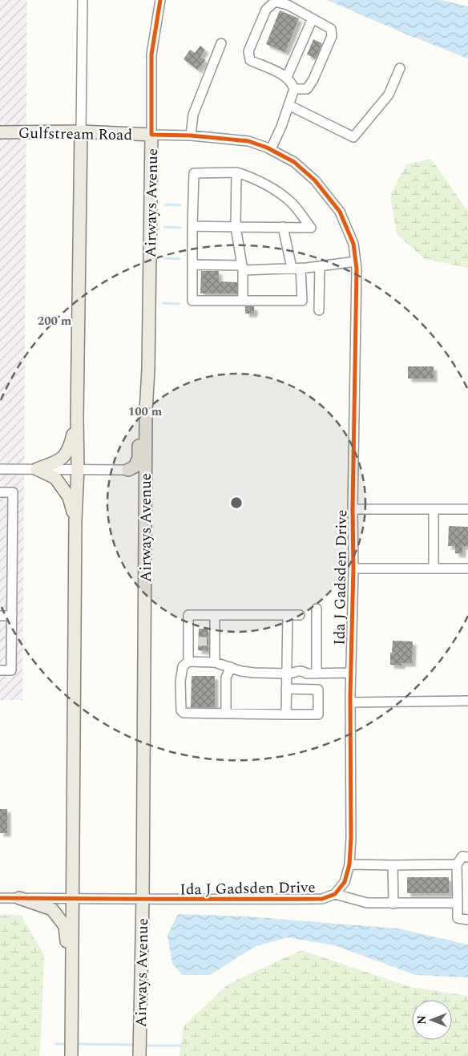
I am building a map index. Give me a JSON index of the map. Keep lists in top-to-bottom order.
{
  "streets": {
    "main road": ["Gulfstream Road", "Airways Avenue"],
    "street": ["Ida J Gadsden Drive"]
  },
  "crossings": [
    ["Gulfstream Road", "Airways Avenue"],
    ["Gulfstream Road", "Ida J Gadsden Drive"],
    ["Airways Avenue", "Ida J Gadsden Drive"]
  ],
  "north": "left",
  "rings": ["200 m", "100 m"]
}
